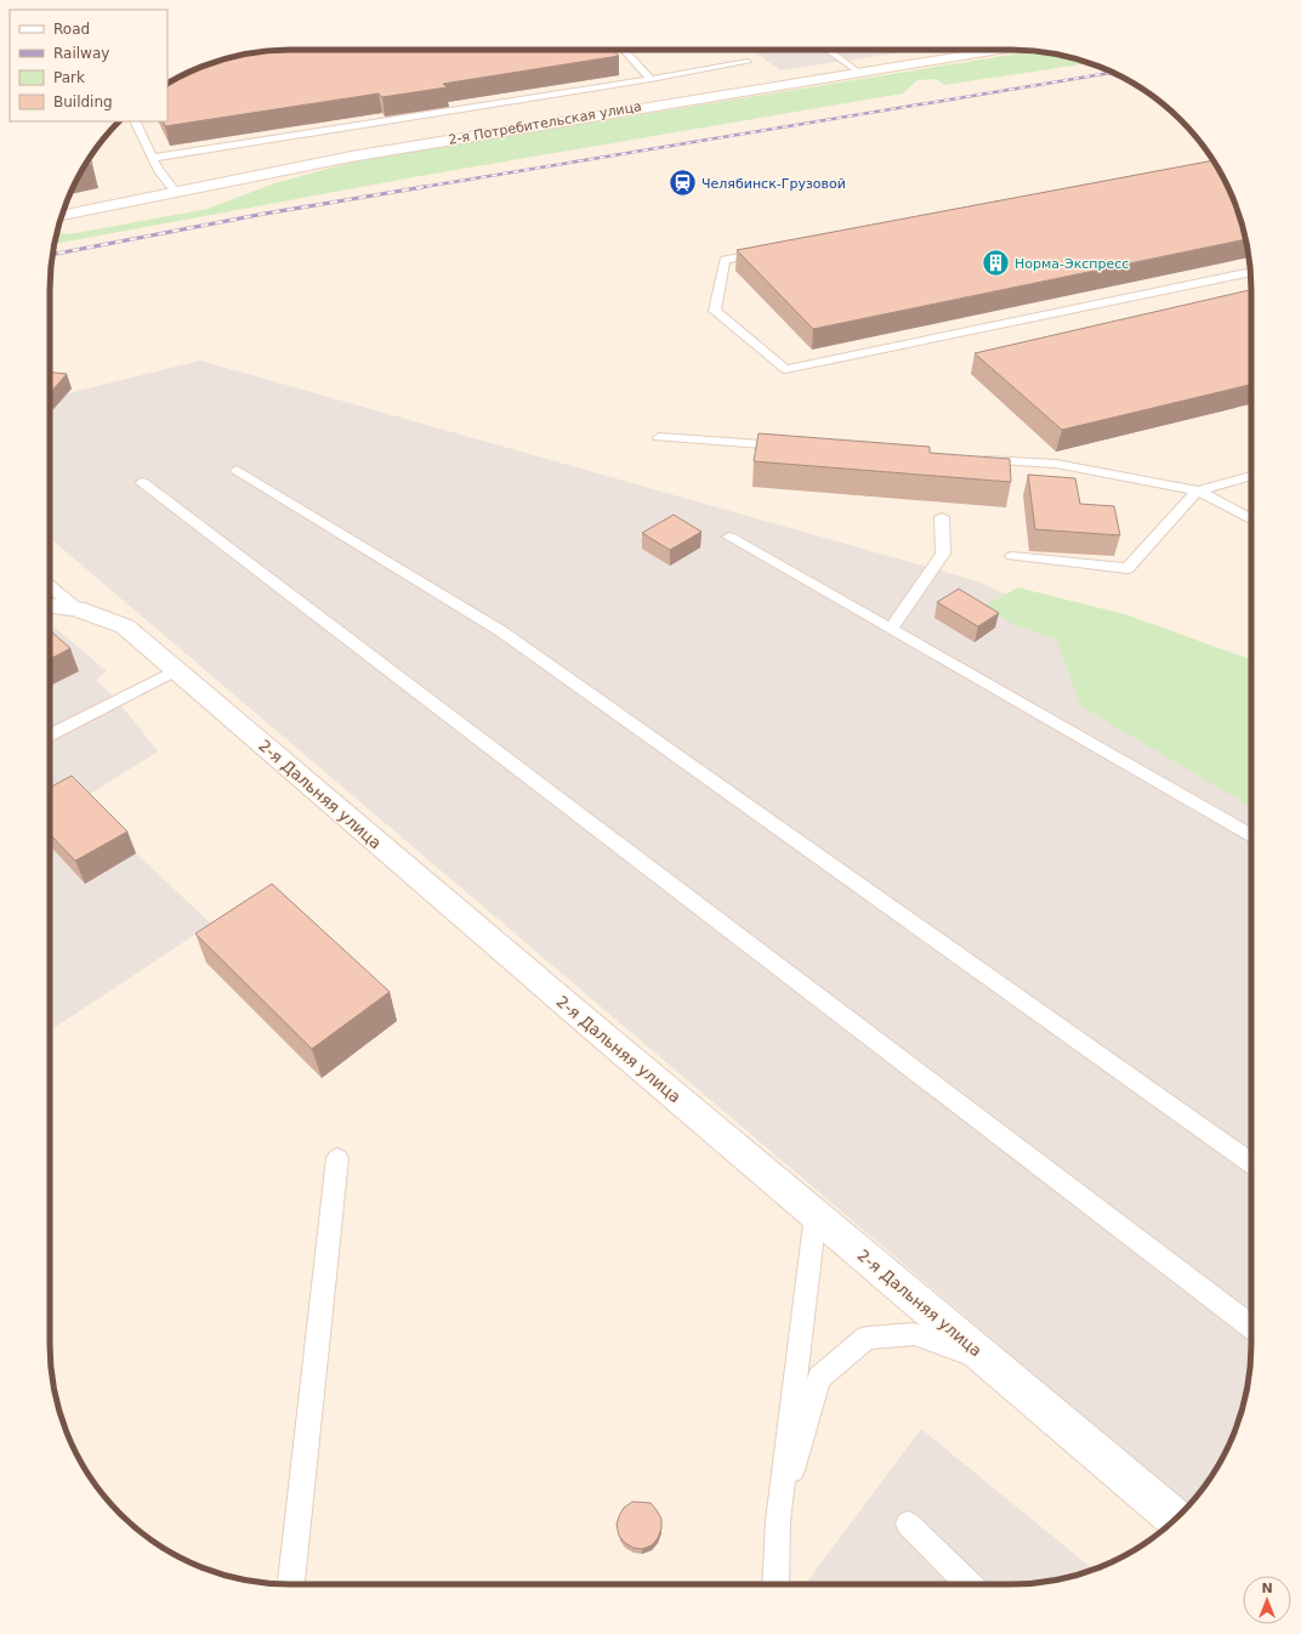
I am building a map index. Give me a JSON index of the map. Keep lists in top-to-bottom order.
{
  "streets": {
    "street": ["2-я Потребительская улица", "2-я Дальняя улица"]
  },
  "places": {
    "station": ["Челябинск-Грузовой"],
    "building": ["Норма-Экспресс"]
  },
  "legend": [
    "Road",
    "Railway",
    "Park",
    "Building"
  ],
  "north": "top"
}
